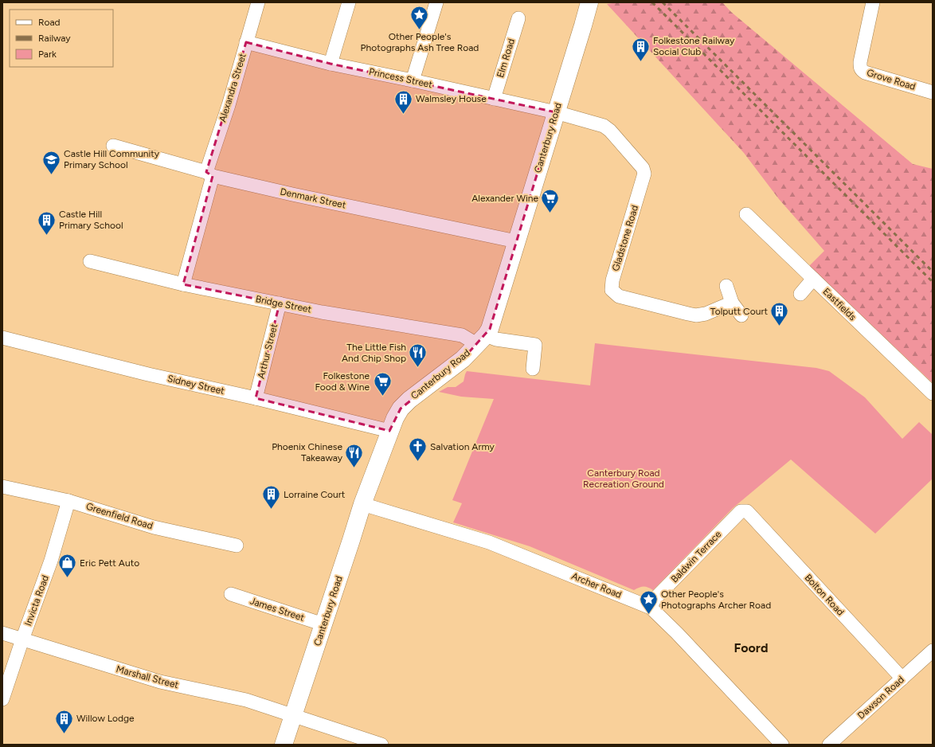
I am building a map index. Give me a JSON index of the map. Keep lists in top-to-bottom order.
{
  "streets": {
    "street": [
      "Elm Road",
      "Princess Street",
      "Grove Road",
      "Alexandra Street",
      "Canterbury Road",
      "Denmark Street",
      "Gladstone Road",
      "Bridge Street",
      "Eastfields",
      "Arthur Street",
      "Sidney Street",
      "Greenfield Road",
      "Baldwin Terrace",
      "Archer Road",
      "Bolton Road",
      "Invicta Road",
      "James Street",
      "Marshall Street",
      "Dawson Road"
    ]
  },
  "crossings": [
    ["Elm Road", "Princess Street"],
    ["Princess Street", "Alexandra Street"],
    ["Princess Street", "Canterbury Road"],
    ["Princess Street", "Gladstone Road"],
    ["Alexandra Street", "Denmark Street"],
    ["Alexandra Street", "Bridge Street"],
    ["Canterbury Road", "Denmark Street"],
    ["Canterbury Road", "Gladstone Road"],
    ["Canterbury Road", "Bridge Street"],
    ["Canterbury Road", "Sidney Street"],
    ["Canterbury Road", "Archer Road"],
    ["Canterbury Road", "James Street"],
    ["Canterbury Road", "Marshall Street"],
    ["Bridge Street", "Arthur Street"],
    ["Arthur Street", "Sidney Street"],
    ["Greenfield Road", "Invicta Road"],
    ["Baldwin Terrace", "Archer Road"],
    ["Baldwin Terrace", "Bolton Road"],
    ["Bolton Road", "Dawson Road"],
    ["Invicta Road", "Marshall Street"]
  ],
  "districts": ["Foord"],
  "parks": ["Canterbury Road Recreation Ground"],
  "places": {
    "place": ["Other People's Photographs Ash Tree Road", "Other People's Photographs Archer Road"],
    "building": [
      "Folkestone Railway Social Club",
      "Walmsley House",
      "Castle Hill Primary School",
      "Tolputt Court",
      "Lorraine Court",
      "Willow Lodge"
    ],
    "school or university": ["Castle Hill Community Primary School"],
    "supermarket": ["Alexander Wine", "Folkestone Food & Wine"],
    "restaurant": ["The Little Fish And Chip Shop", "Phoenix Chinese Takeaway"],
    "church": ["Salvation Army"],
    "shop": ["Eric Pett Auto"]
  },
  "legend": ["Road", "Railway", "Park"]
}
